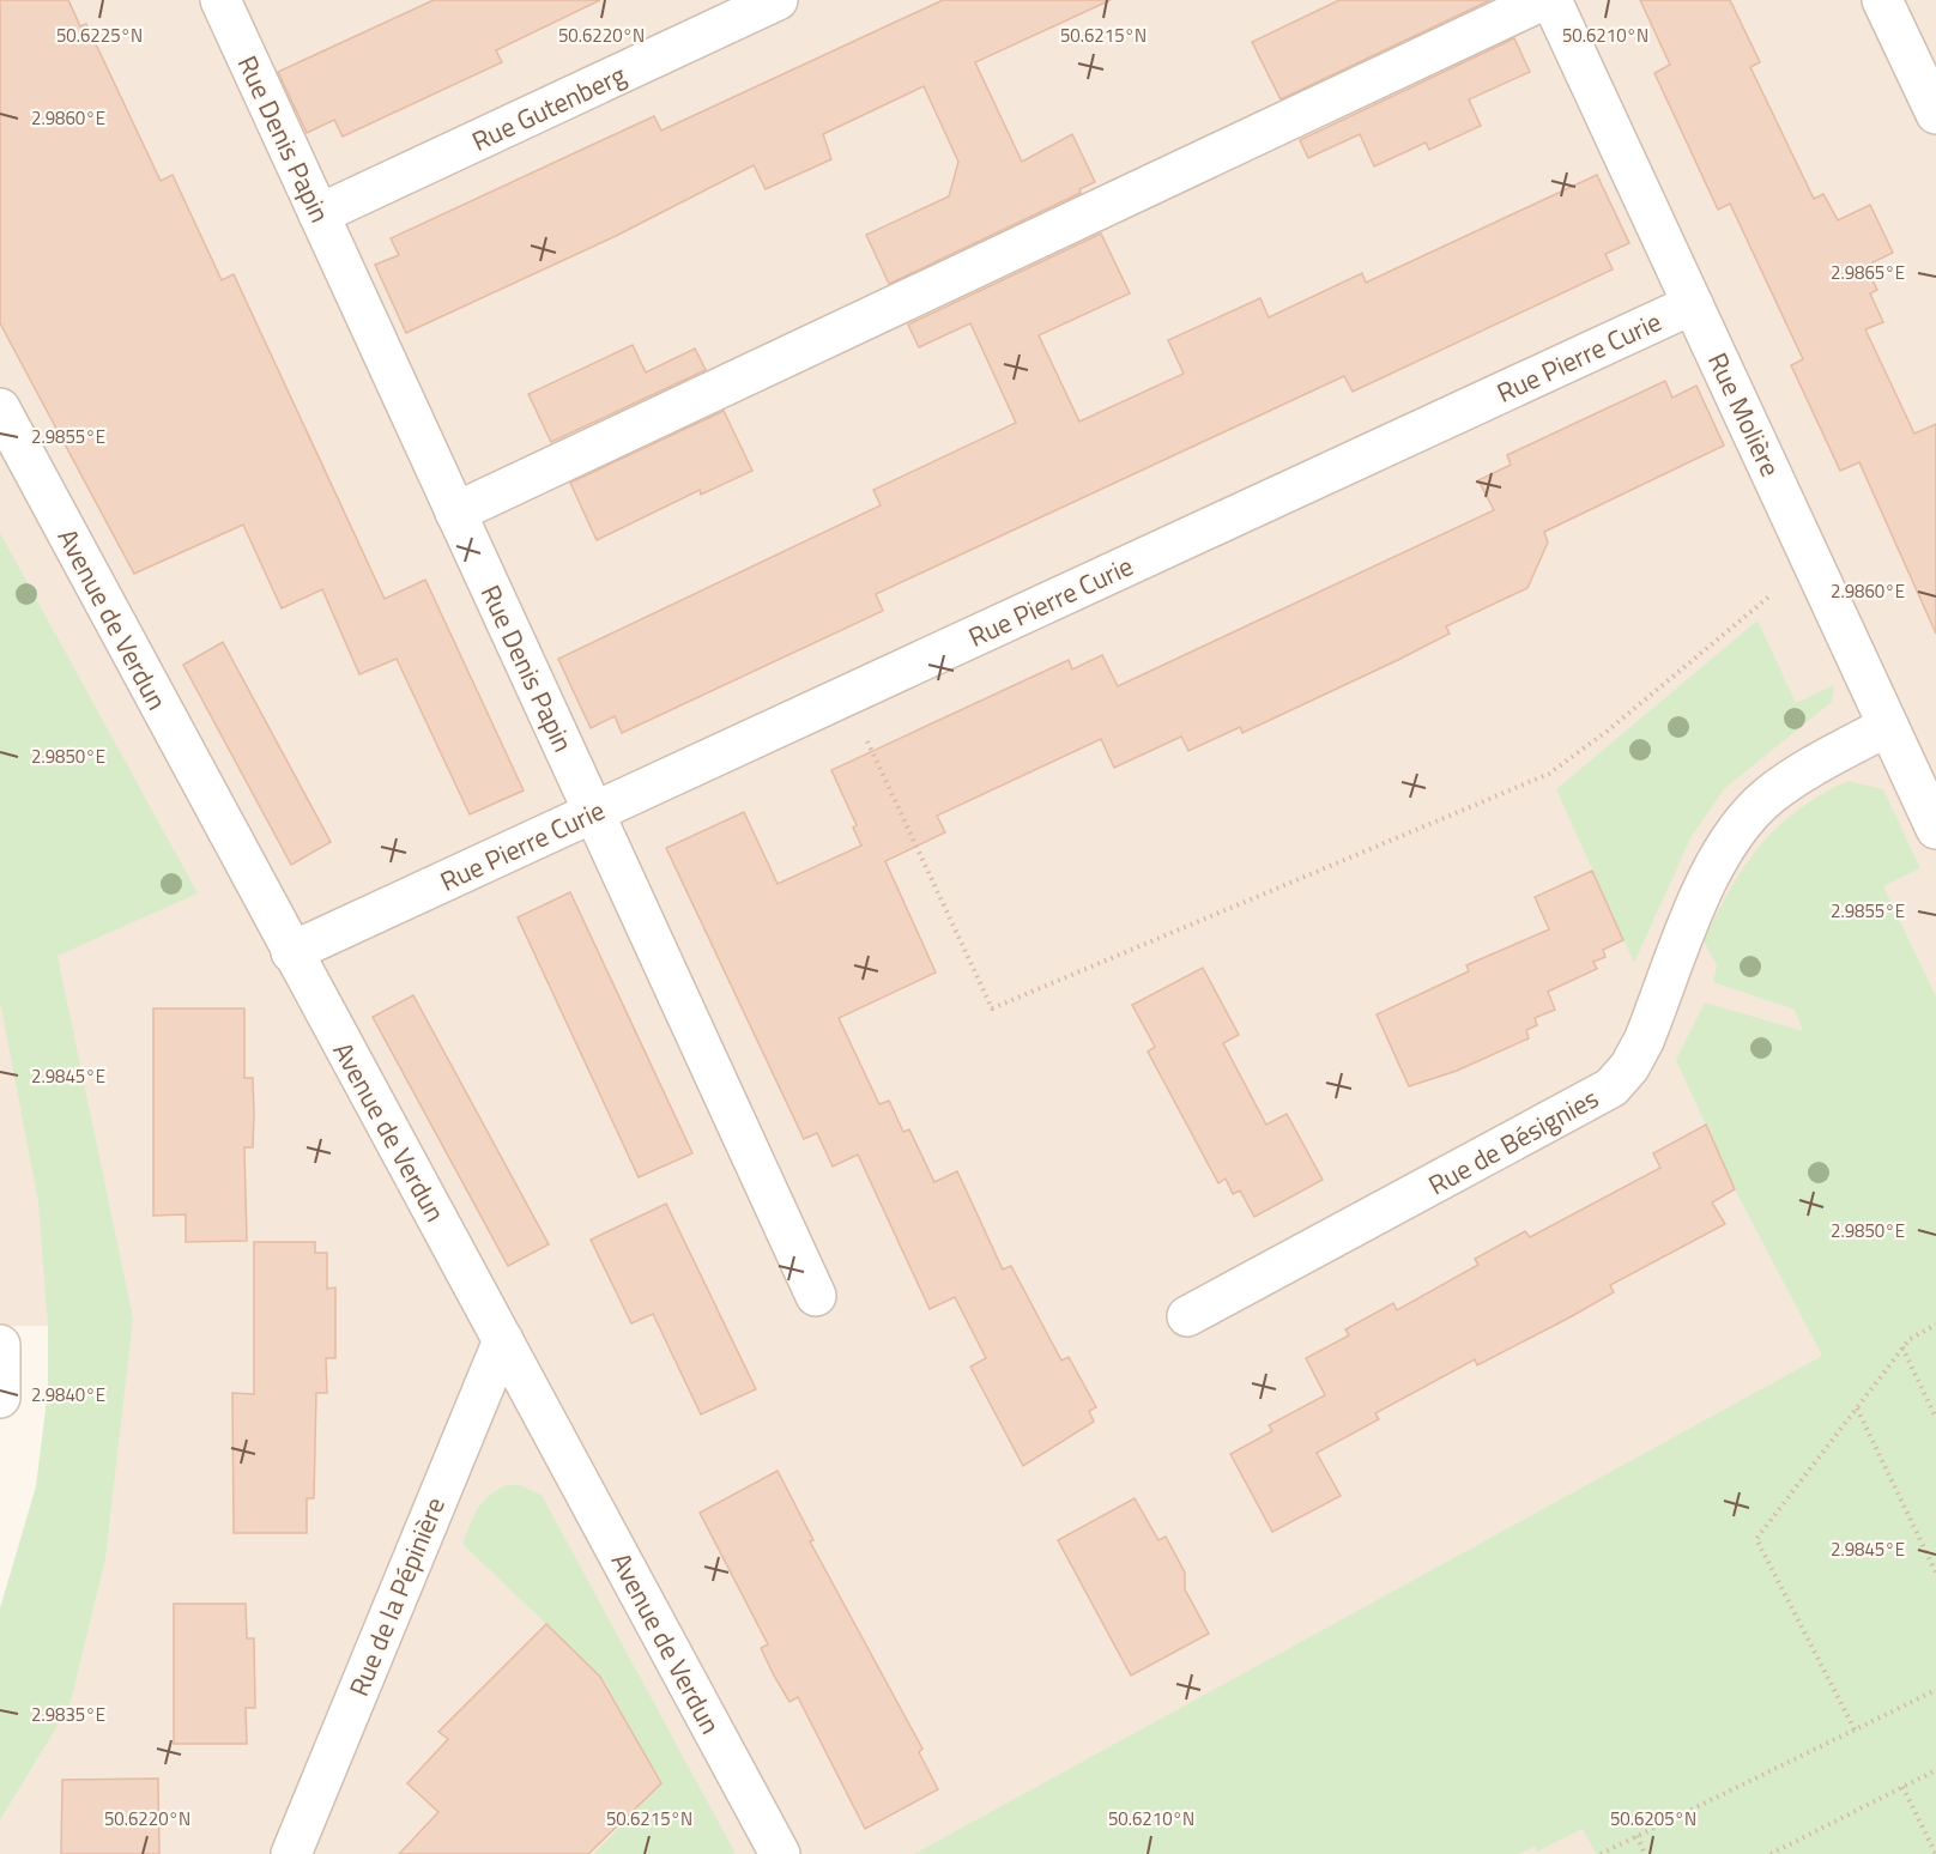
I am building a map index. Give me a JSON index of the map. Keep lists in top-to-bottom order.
{
  "streets": {
    "street": [
      "Rue Gutenberg",
      "Rue Denis Papin",
      "Rue Pierre Curie",
      "Rue Molière",
      "Avenue de Verdun",
      "Rue de Bésignies",
      "Rue de la Pépinière"
    ]
  },
  "crossings": [
    ["Rue Gutenberg", "Rue Denis Papin"],
    ["Rue Denis Papin", "Rue Pierre Curie"],
    ["Rue Pierre Curie", "Rue Molière"],
    ["Rue Pierre Curie", "Avenue de Verdun"],
    ["Rue Molière", "Rue de Bésignies"],
    ["Avenue de Verdun", "Rue de la Pépinière"]
  ],
  "coordinates": [
    "50.6225°N",
    "50.6220°N",
    "50.6215°N",
    "50.6210°N",
    "2.9860°E",
    "2.9865°E",
    "2.9855°E",
    "2.9850°E",
    "2.9845°E",
    "2.9840°E",
    "2.9835°E",
    "50.6205°N"
  ]
}
